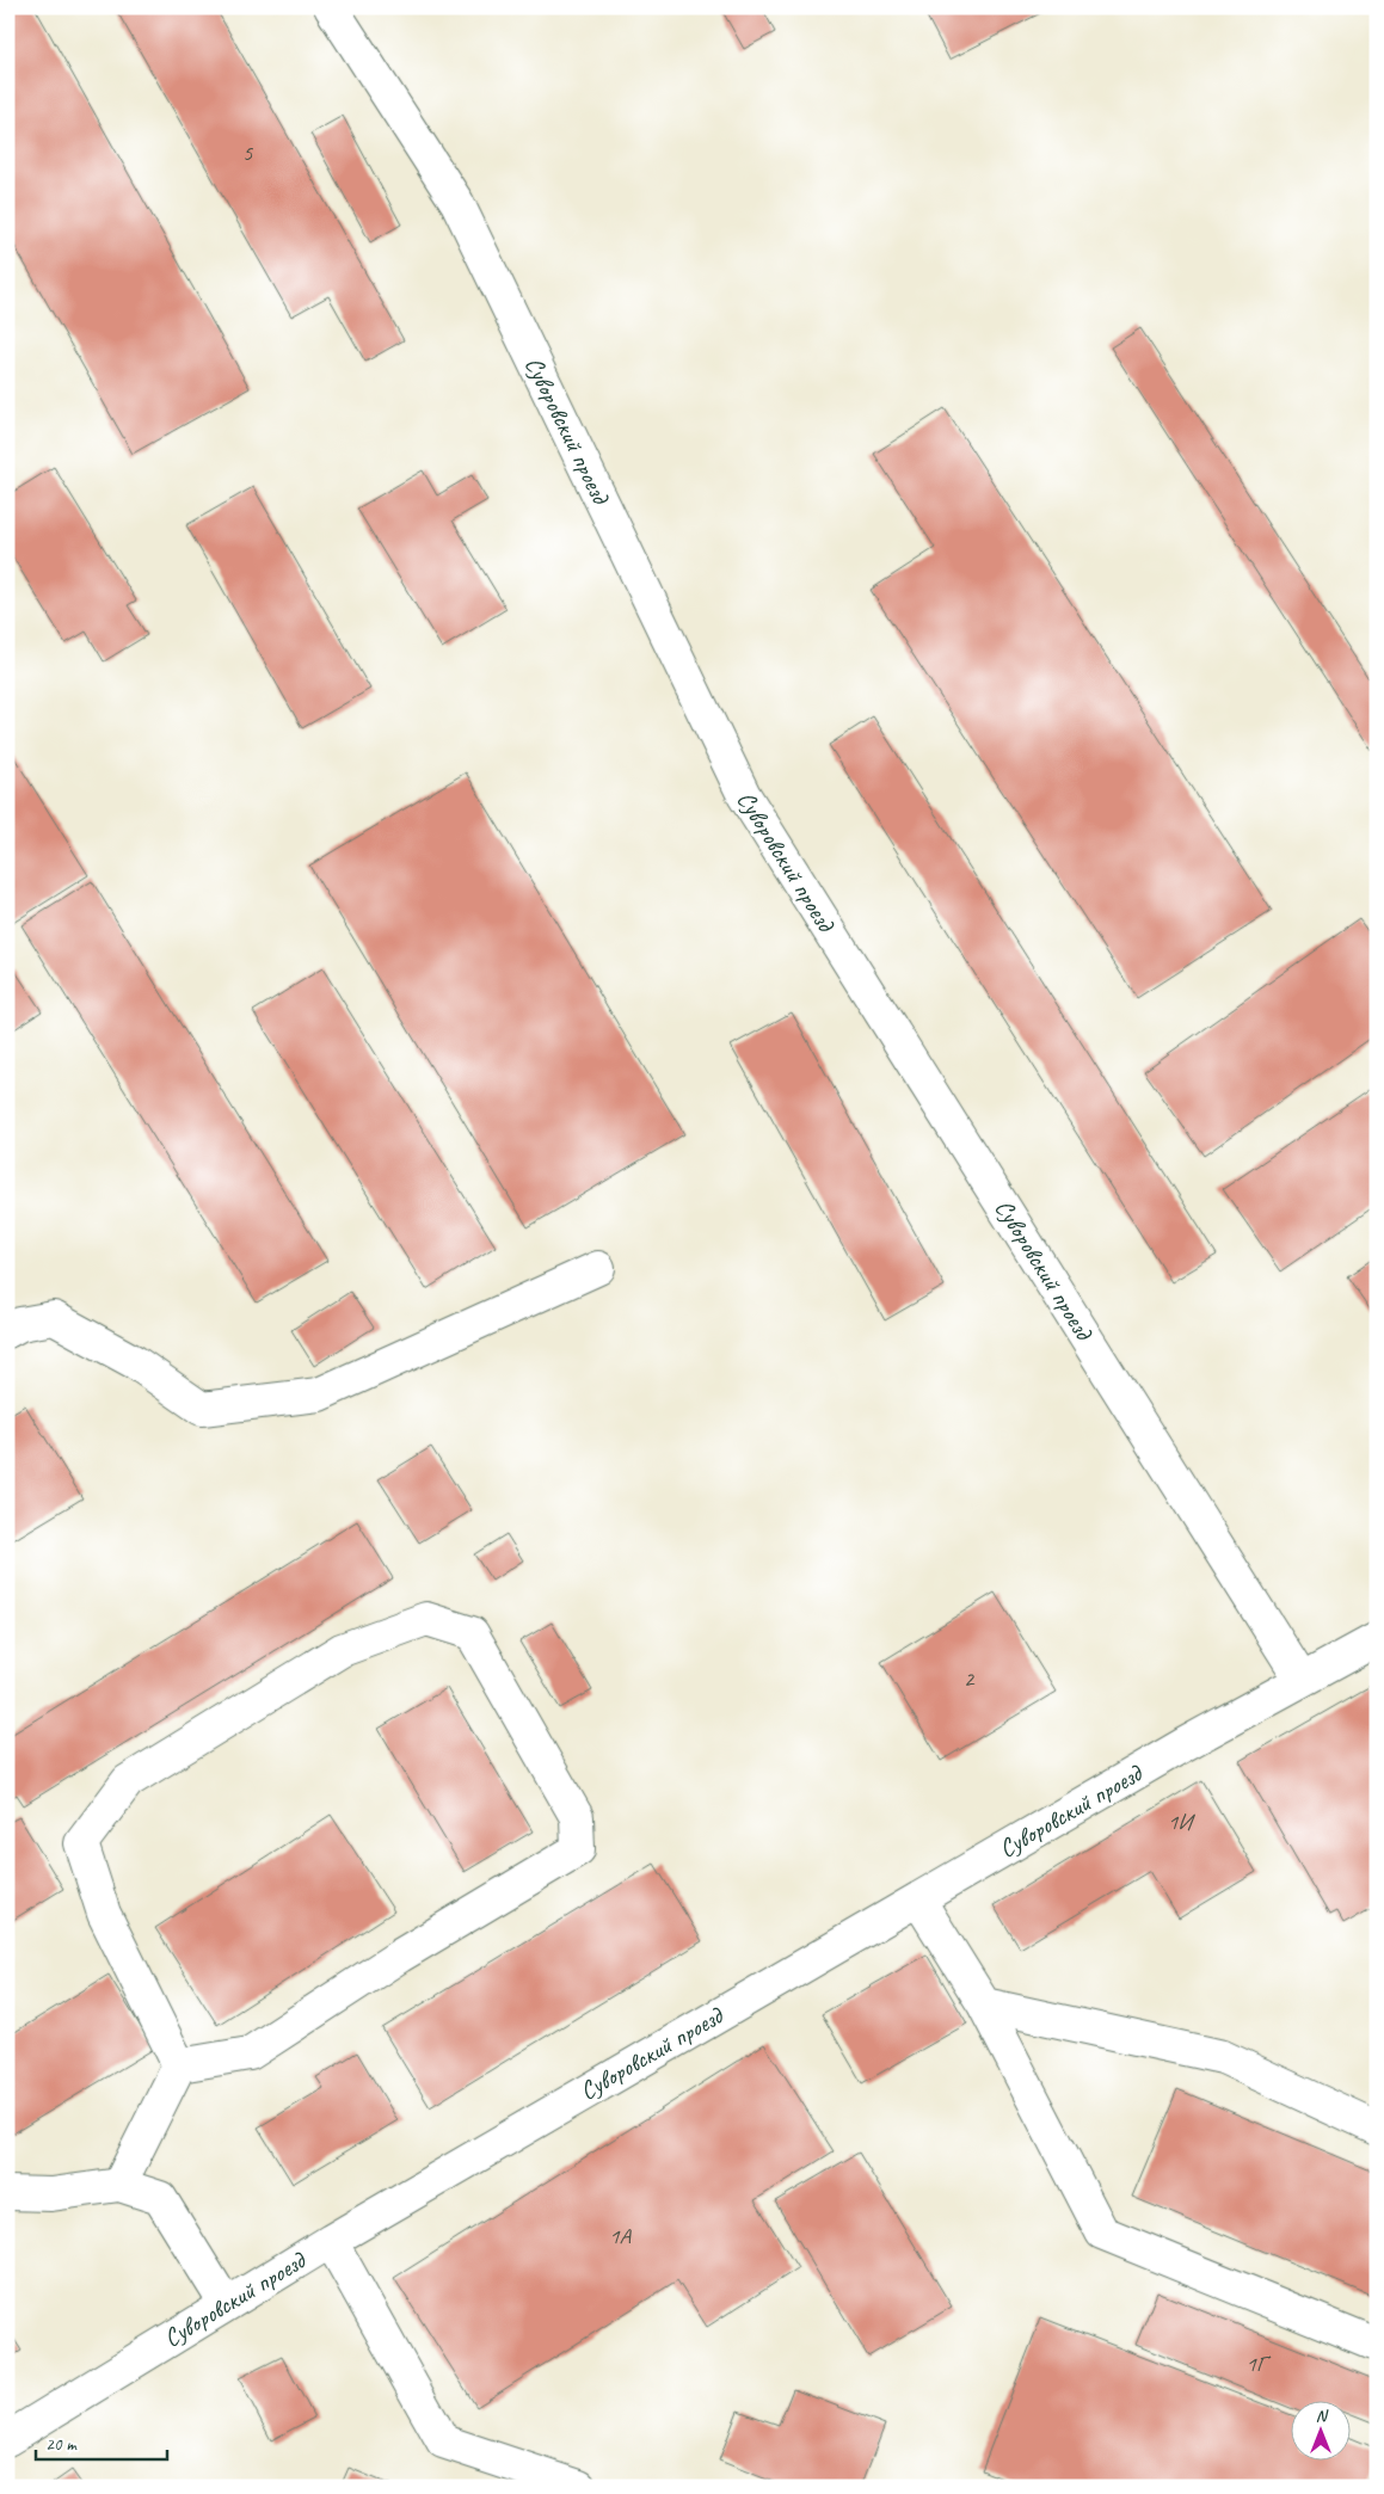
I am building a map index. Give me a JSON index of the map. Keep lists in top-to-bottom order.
{
  "streets": {
    "street": ["Суворовский проезд"]
  },
  "house_numbers": [
    "5",
    "2",
    "1И",
    "1А",
    "1Г"
  ],
  "scale_bar": "20 m",
  "north": "top"
}
